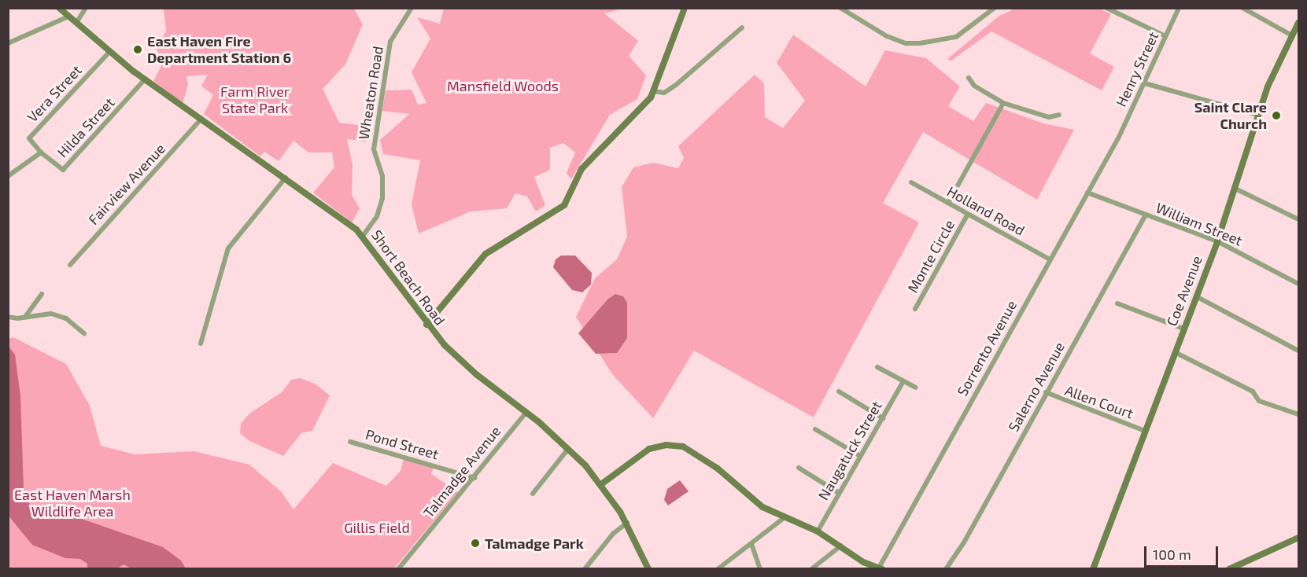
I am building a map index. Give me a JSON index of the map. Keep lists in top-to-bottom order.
{
  "streets": {
    "main road": ["Short Beach Road", "Coe Avenue"],
    "street": [
      "Henry Street",
      "Wheaton Road",
      "Vera Street",
      "Hilda Street",
      "Fairview Avenue",
      "Holland Road",
      "William Street",
      "Monte Circle",
      "Sorrento Avenue",
      "Salerno Avenue",
      "Allen Court",
      "Pond Street",
      "Naugatuck Street",
      "Talmadge Avenue"
    ]
  },
  "crossings": [
    ["Henry Street", "Sorrento Avenue"],
    ["Wheaton Road", "Short Beach Road"],
    ["Vera Street", "Hilda Street"],
    ["Vera Street", "Short Beach Road"],
    ["Hilda Street", "Short Beach Road"],
    ["Fairview Avenue", "Short Beach Road"],
    ["Holland Road", "Monte Circle"],
    ["Holland Road", "Sorrento Avenue"],
    ["William Street", "Coe Avenue"],
    ["William Street", "Sorrento Avenue"],
    ["William Street", "Salerno Avenue"],
    ["Short Beach Road", "Talmadge Avenue"],
    ["Coe Avenue", "Allen Court"],
    ["Salerno Avenue", "Allen Court"],
    ["Pond Street", "Talmadge Avenue"]
  ],
  "parks": [
    "Mansfield Woods",
    "Farm River State Park",
    "East Haven Marsh Wildlife Area",
    "Gillis Field"
  ],
  "places": ["East Haven Fire Department Station 6", "Saint Clare Church", "Talmadge Park"],
  "scale_bar": "100 m"
}
